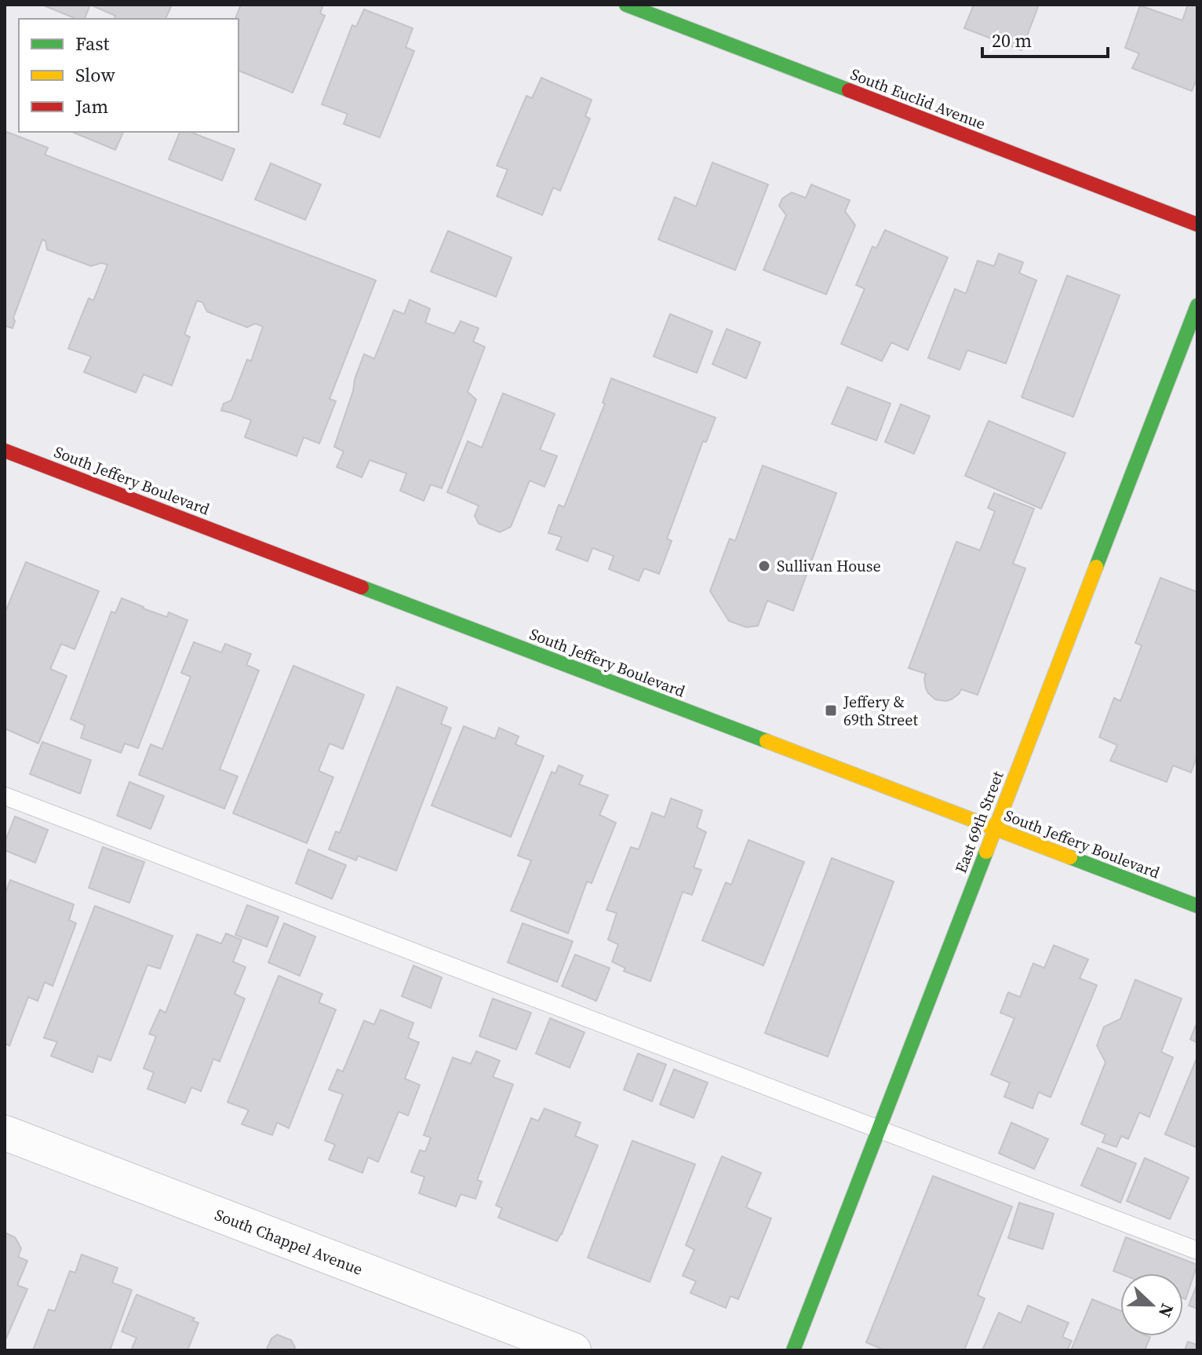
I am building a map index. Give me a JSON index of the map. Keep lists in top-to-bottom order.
{
  "streets": {
    "street": [
      "South Euclid Avenue",
      "South Jeffery Boulevard",
      "East 69th Street",
      "South Chappel Avenue"
    ]
  },
  "crossings": [
    ["South Jeffery Boulevard", "East 69th Street"]
  ],
  "places": {
    "other": ["Sullivan House"],
    "transit": ["Jeffery & 69th Street"]
  },
  "legend": ["Fast", "Slow", "Jam"],
  "scale_bar": "20 m",
  "north": "right"
}
